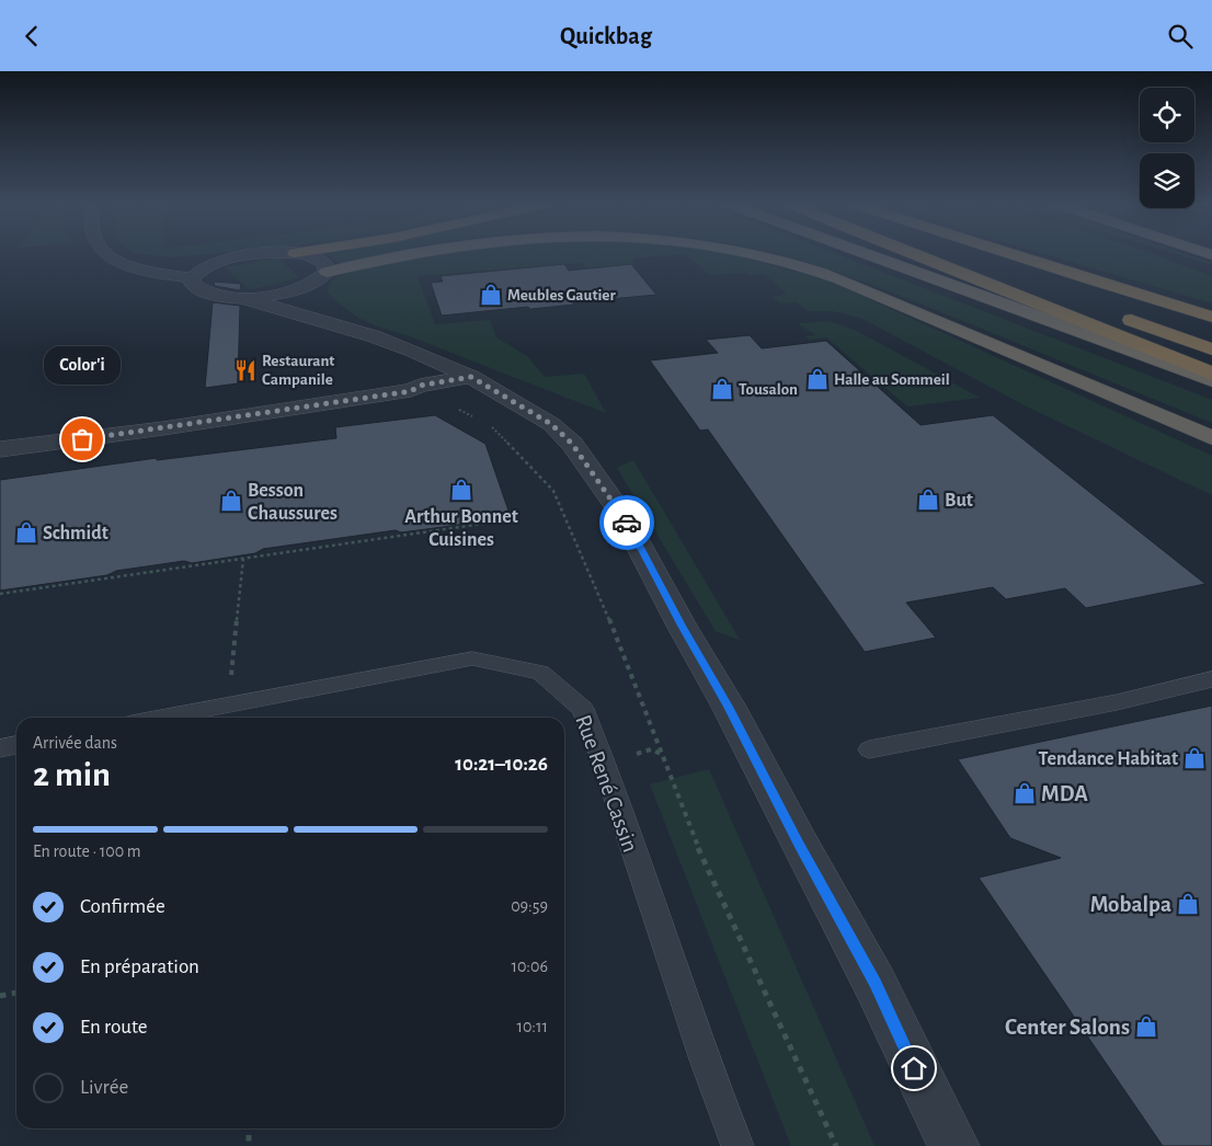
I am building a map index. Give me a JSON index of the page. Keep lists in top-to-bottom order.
{
  "streets": {
    "lane": ["Rue René Cassin"]
  },
  "places": {
    "shop": [
      "Meubles Gautier",
      "Halle au Sommeil",
      "Tousalon",
      "Arthur Bonnet Cuisines",
      "But",
      "Besson Chaussures",
      "Schmidt",
      "Tendance Habitat",
      "MDA",
      "Mobalpa",
      "Center Salons"
    ],
    "restaurant": ["Restaurant Campanile"],
    "other": ["Color'i"]
  },
  "page": {
    "header": "Quickbag",
    "bubble": "Color'i",
    "heading": ["2 min", "Arrivée dans", "10:21–10:26"],
    "bar": "En route · 100 m",
    "list": [
      ["Confirmée", "09:59"],
      ["En préparation", "10:06"],
      ["En route", "10:11"],
      "Livrée"
    ]
  }
}
